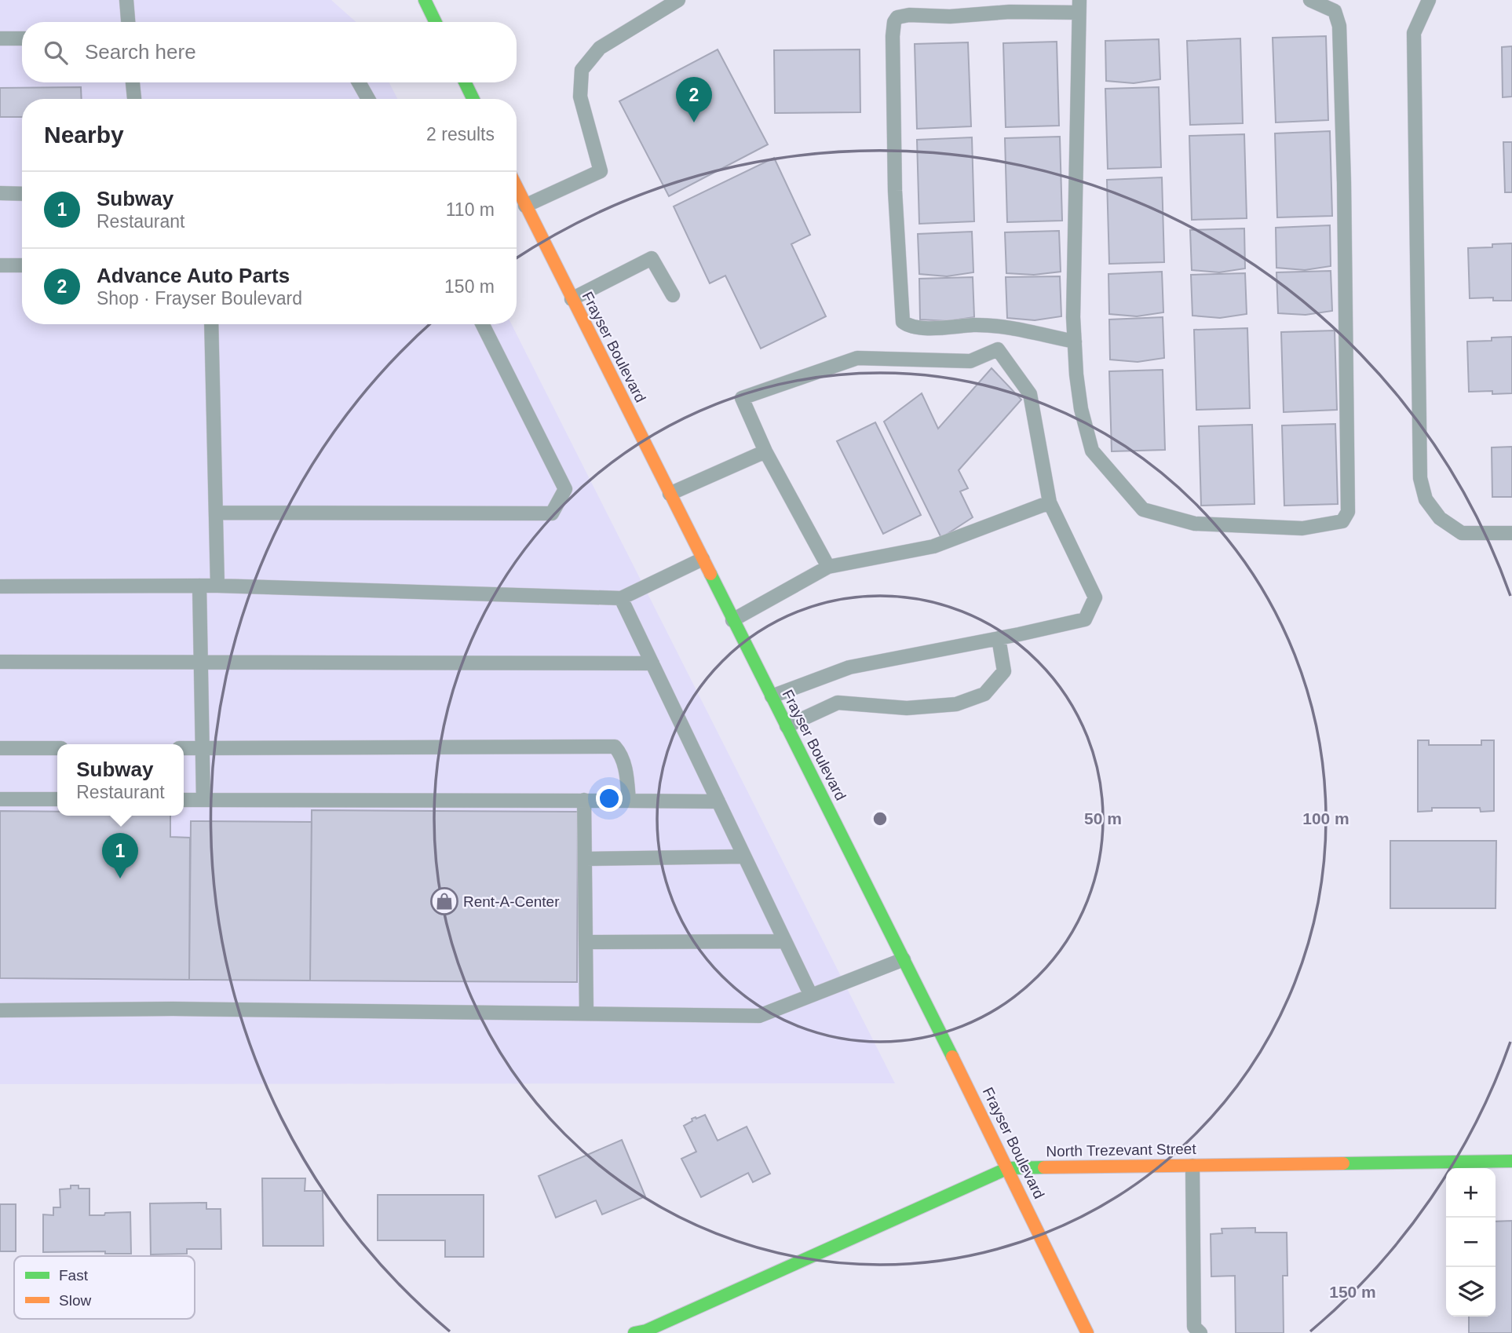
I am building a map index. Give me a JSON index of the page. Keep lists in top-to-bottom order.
{
  "streets": {
    "main road": ["Frayser Boulevard", "North Trezevant Street"]
  },
  "crossings": [
    ["Frayser Boulevard", "North Trezevant Street"]
  ],
  "places": {
    "shop": ["Rent-A-Center"]
  },
  "legend": ["Fast", "Slow"],
  "page": {
    "search": "Search here",
    "pins": ["2", "1"],
    "heading": ["Nearby", "2 results"],
    "list": [
      {
        "mark": "1",
        "name": "Subway",
        "note": "Restaurant",
        "value": "110 m"
      },
      {
        "mark": "2",
        "name": "Advance Auto Parts",
        "note": "Shop · Frayser Boulevard",
        "value": "150 m"
      }
    ],
    "popup": ["Subway", "Restaurant"],
    "map_buttons": ["+", "−"]
  },
  "rings": ["50 m", "100 m", "150 m"]
}
